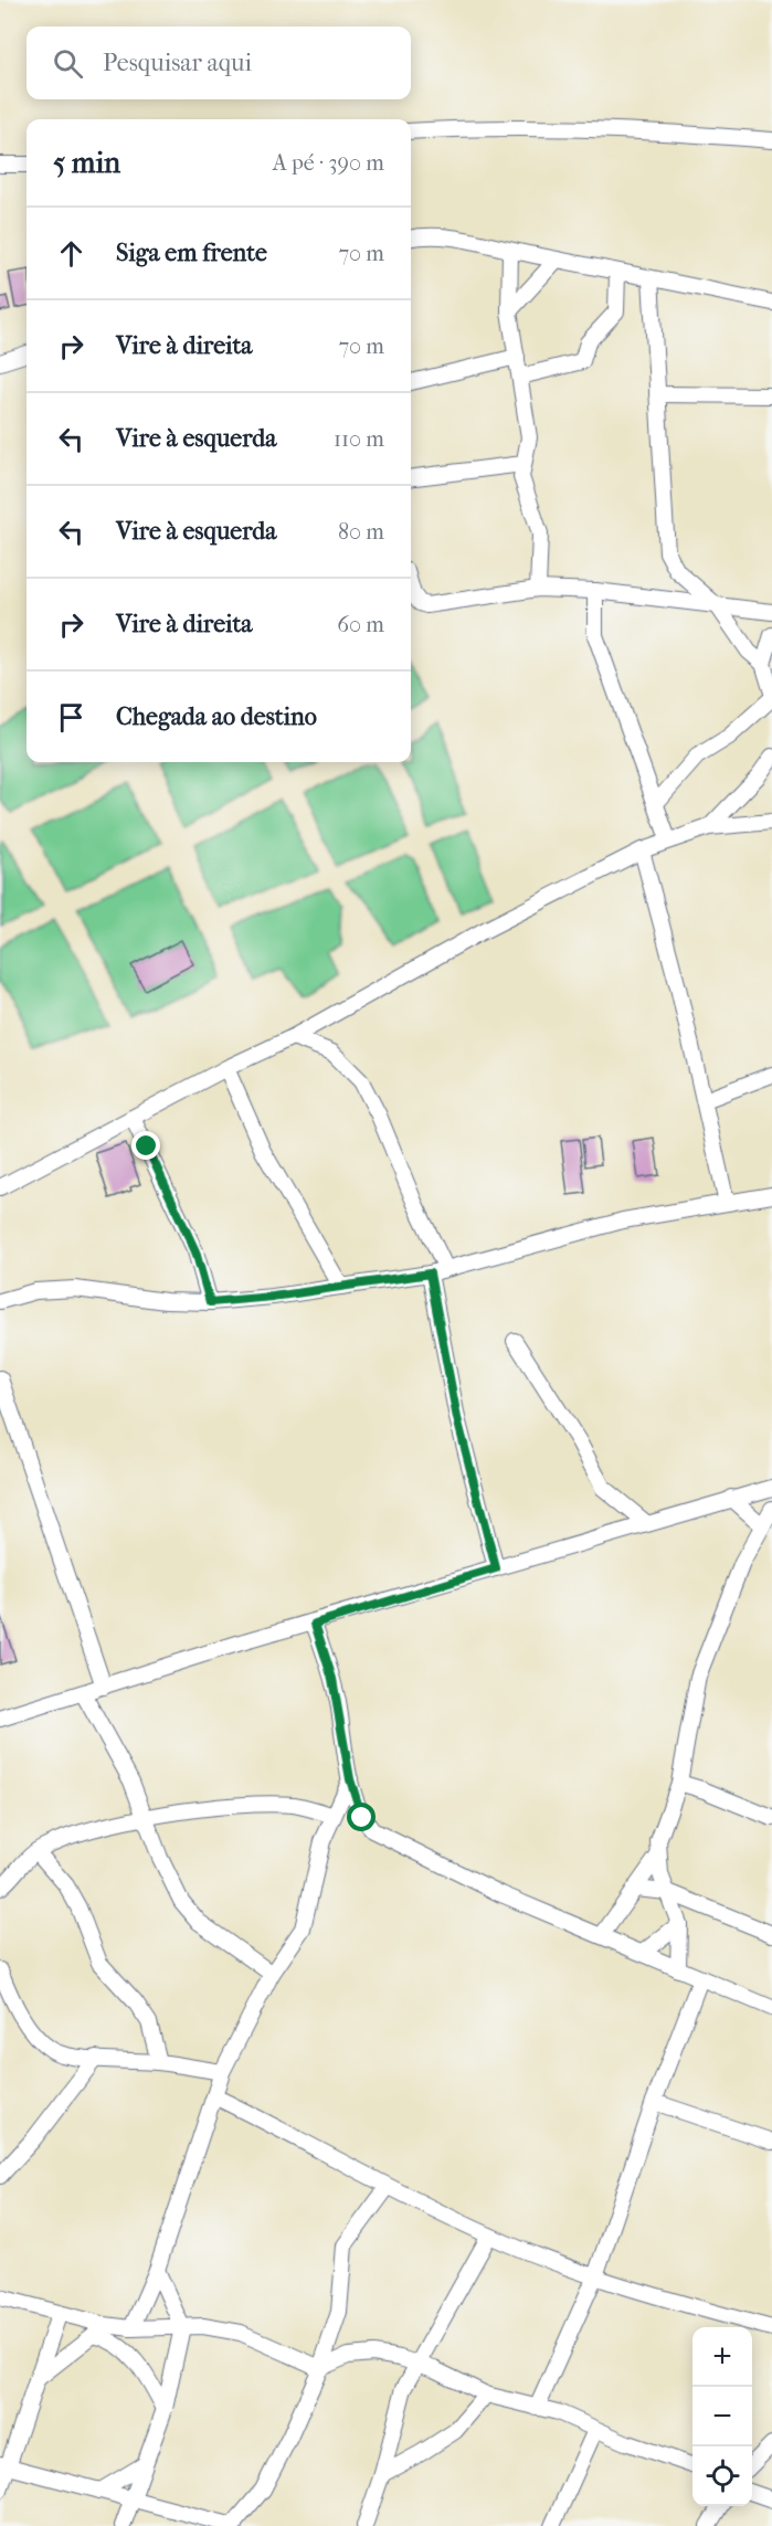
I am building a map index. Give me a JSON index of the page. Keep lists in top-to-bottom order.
{
  "page": {
    "search": "Pesquisar aqui",
    "heading": ["5 min", "A pé · 390 m"],
    "list": [
      ["Siga em frente", "70 m"],
      ["Vire à direita", "70 m"],
      ["Vire à esquerda", "110 m"],
      ["Vire à esquerda", "80 m"],
      ["Vire à direita", "60 m"],
      "Chegada ao destino"
    ],
    "map_buttons": ["+", "−"]
  }
}
